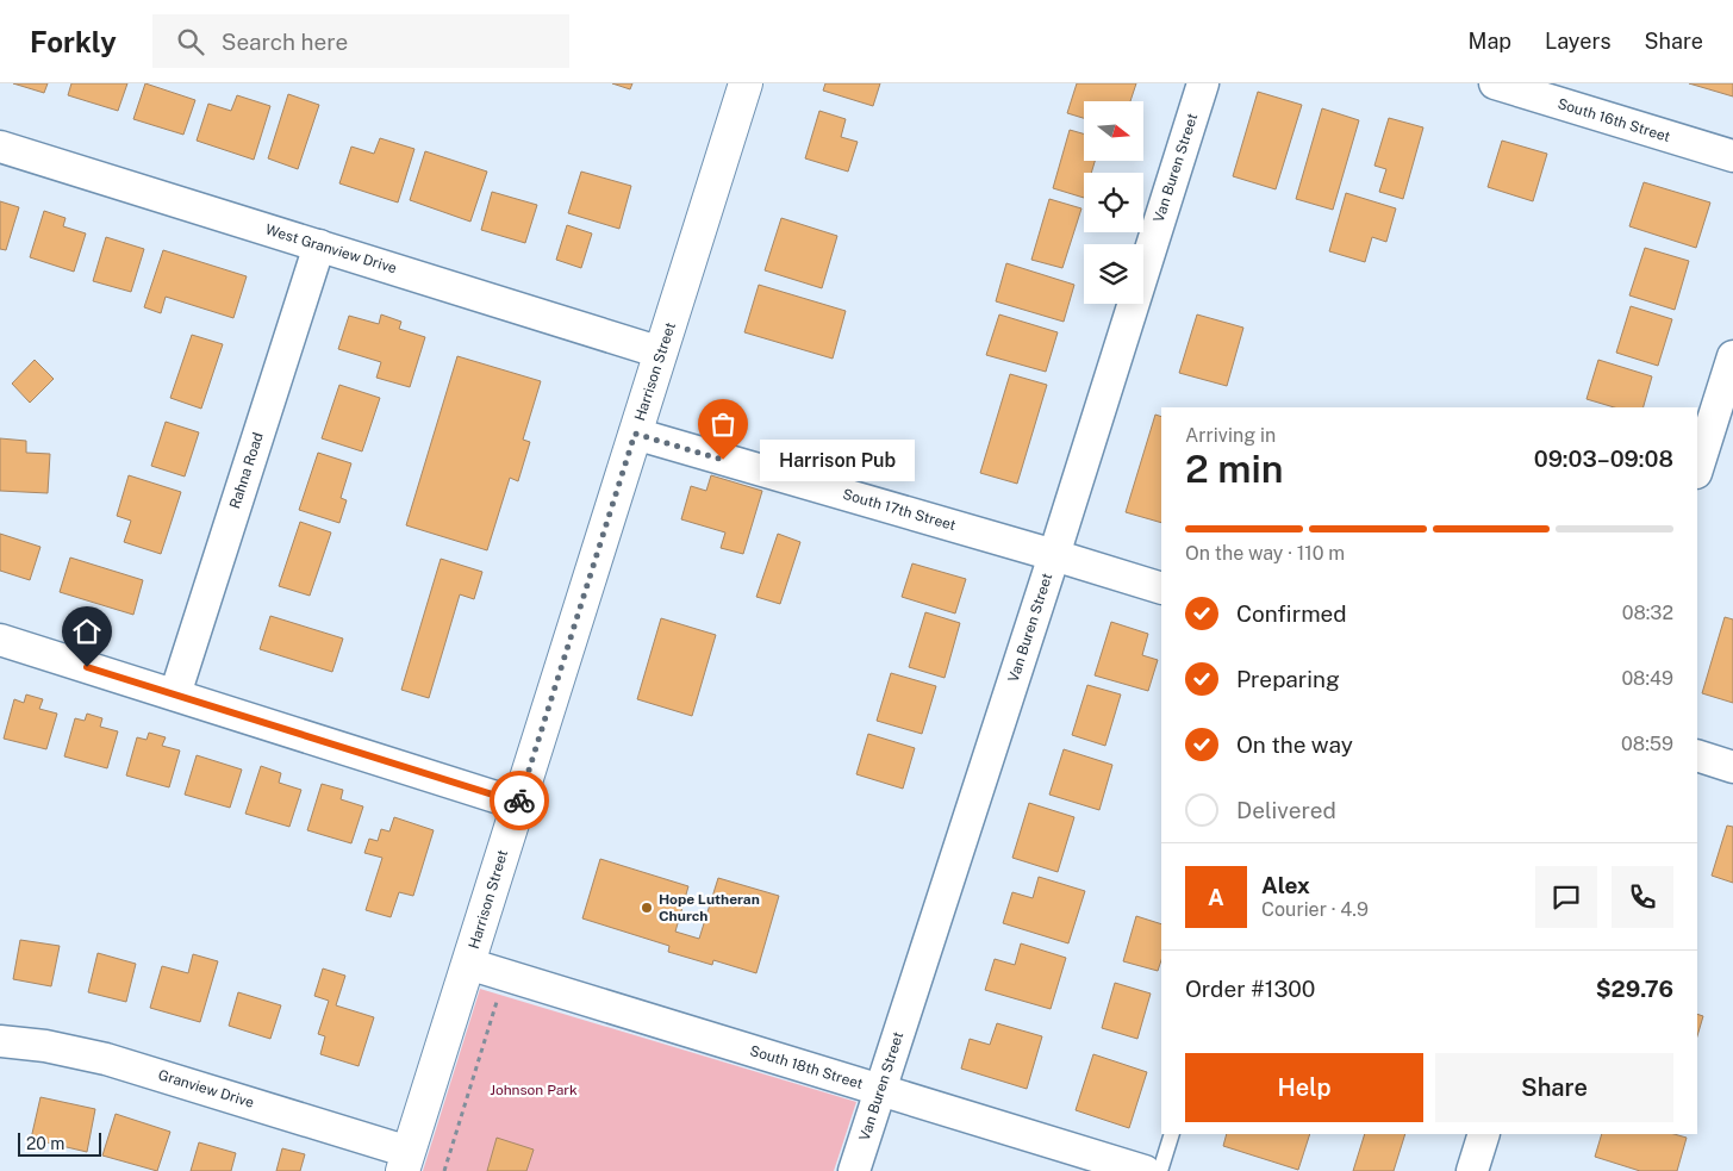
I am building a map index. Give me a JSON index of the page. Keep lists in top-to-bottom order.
{
  "streets": {
    "street": [
      "South 16th Street",
      "Van Buren Street",
      "West Granview Drive",
      "Harrison Street",
      "Rahna Road",
      "South 17th Street",
      "South 18th Street",
      "Granview Drive"
    ]
  },
  "crossings": [
    ["Van Buren Street", "South 17th Street"],
    ["Van Buren Street", "South 18th Street"],
    ["West Granview Drive", "Harrison Street"],
    ["West Granview Drive", "Rahna Road"],
    ["Harrison Street", "South 17th Street"],
    ["Harrison Street", "South 18th Street"],
    ["Harrison Street", "Granview Drive"]
  ],
  "parks": ["Johnson Park"],
  "places": ["Harrison Pub", "Hope Lutheran Church"],
  "scale_bar": "20 m",
  "north": "right",
  "page": {
    "header": "Forkly",
    "search": "Search here",
    "nav": ["Map", "Layers", "Share"],
    "heading": ["2 min", "Arriving in", "09:03–09:08"],
    "panel": [
      "Alex",
      "Courier · 4.9",
      "Order #1300",
      "$29.76"
    ],
    "bubble": "Harrison Pub",
    "bar": "On the way · 110 m",
    "list": [
      ["Confirmed", "08:32"],
      ["Preparing", "08:49"],
      ["On the way", "08:59"],
      "Delivered"
    ],
    "round": "A",
    "buttons": ["Help", "Share"],
    "scale": "20 m"
  }
}
